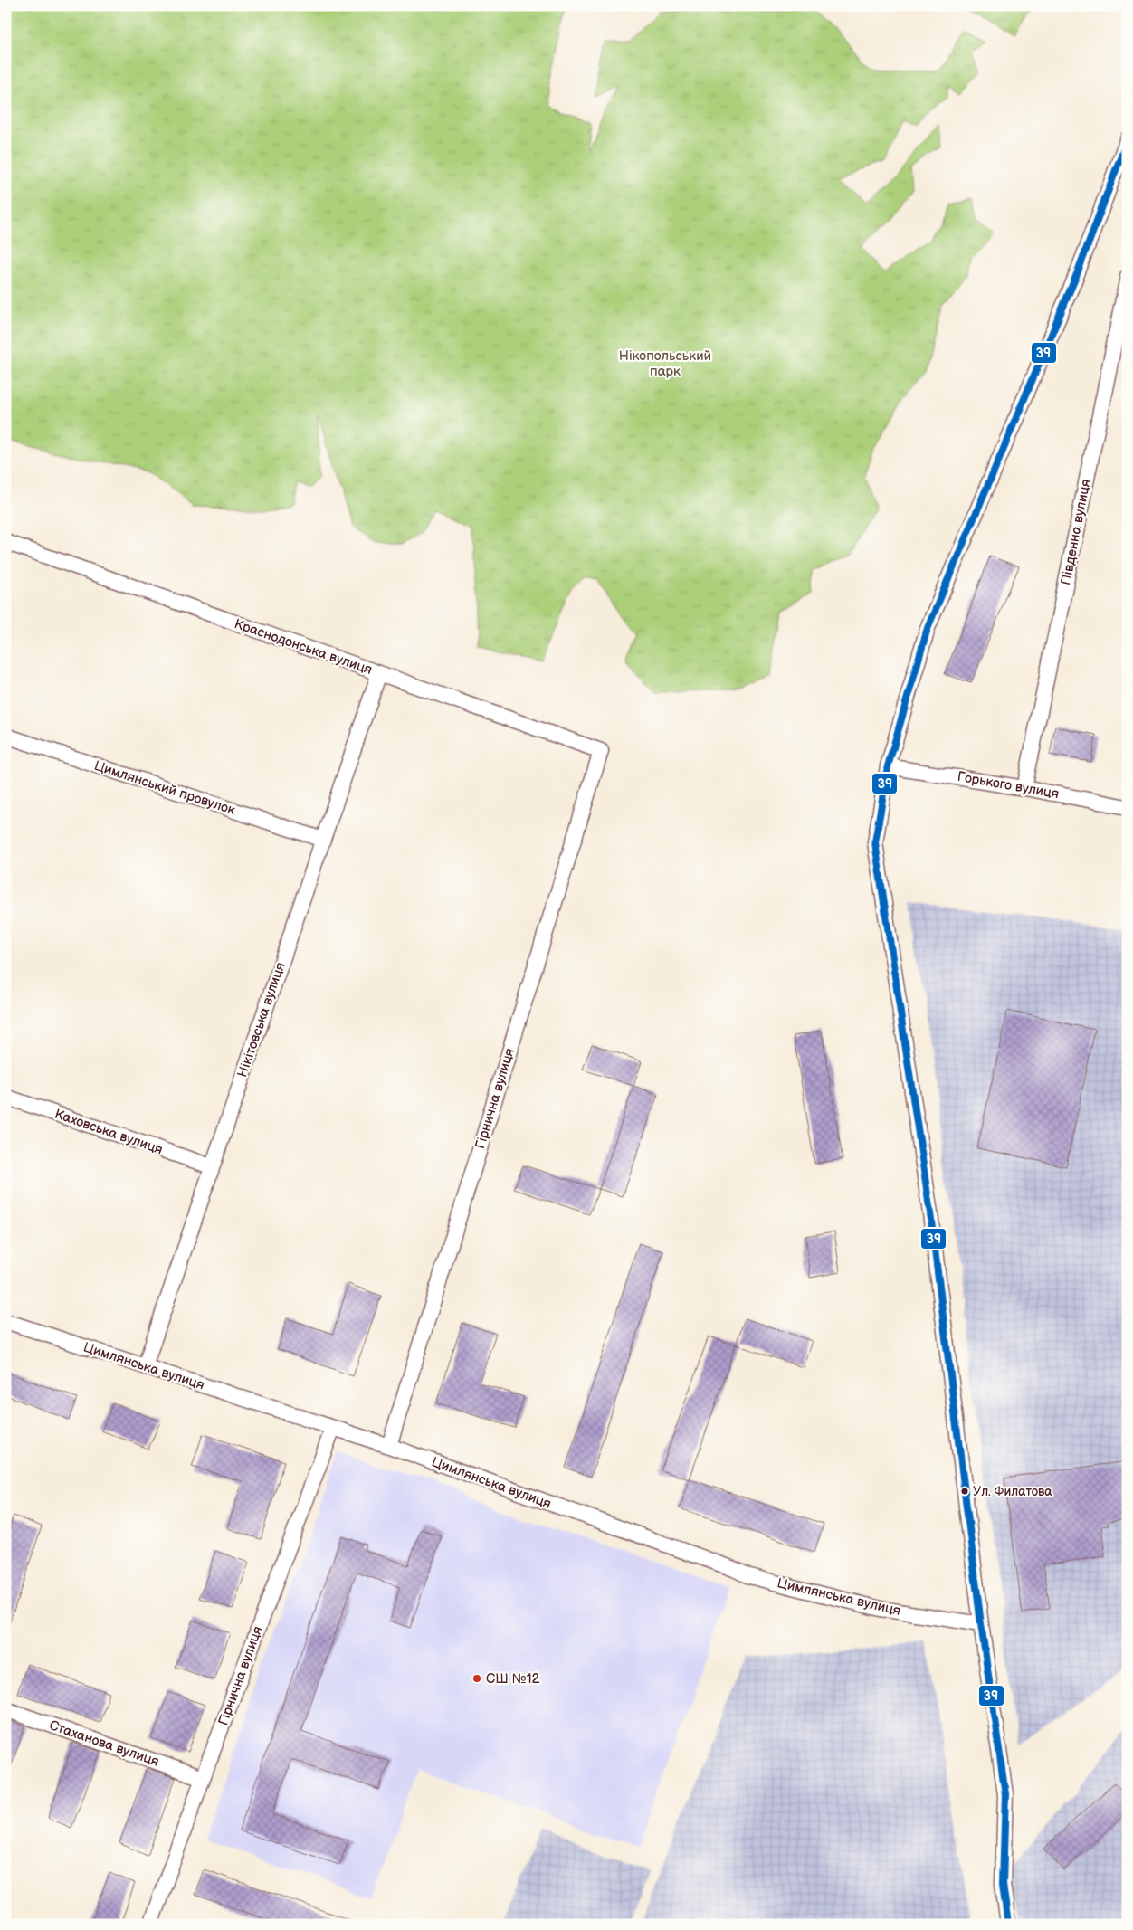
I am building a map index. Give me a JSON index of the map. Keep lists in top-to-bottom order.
{
  "streets": {
    "street": [
      "Південна вулиця",
      "Краснодонська вулиця",
      "Горького вулиця",
      "Цимлянський провулок",
      "Нікітовська вулиця",
      "Гірнична вулиця",
      "Каховська вулиця",
      "Цимлянська вулиця",
      "Стаханова вулиця"
    ]
  },
  "crossings": [
    ["Південна вулиця", "Горького вулиця"],
    ["Краснодонська вулиця", "Нікітовська вулиця"],
    ["Краснодонська вулиця", "Гірнична вулиця"],
    ["Цимлянський провулок", "Нікітовська вулиця"],
    ["Нікітовська вулиця", "Каховська вулиця"],
    ["Нікітовська вулиця", "Цимлянська вулиця"],
    ["Гірнична вулиця", "Цимлянська вулиця"],
    ["Гірнична вулиця", "Стаханова вулиця"]
  ],
  "parks": ["Нікопольський парк"],
  "places": ["Ул. Филатова", "СШ №12"],
  "lines": ["transit line 39"]
}
